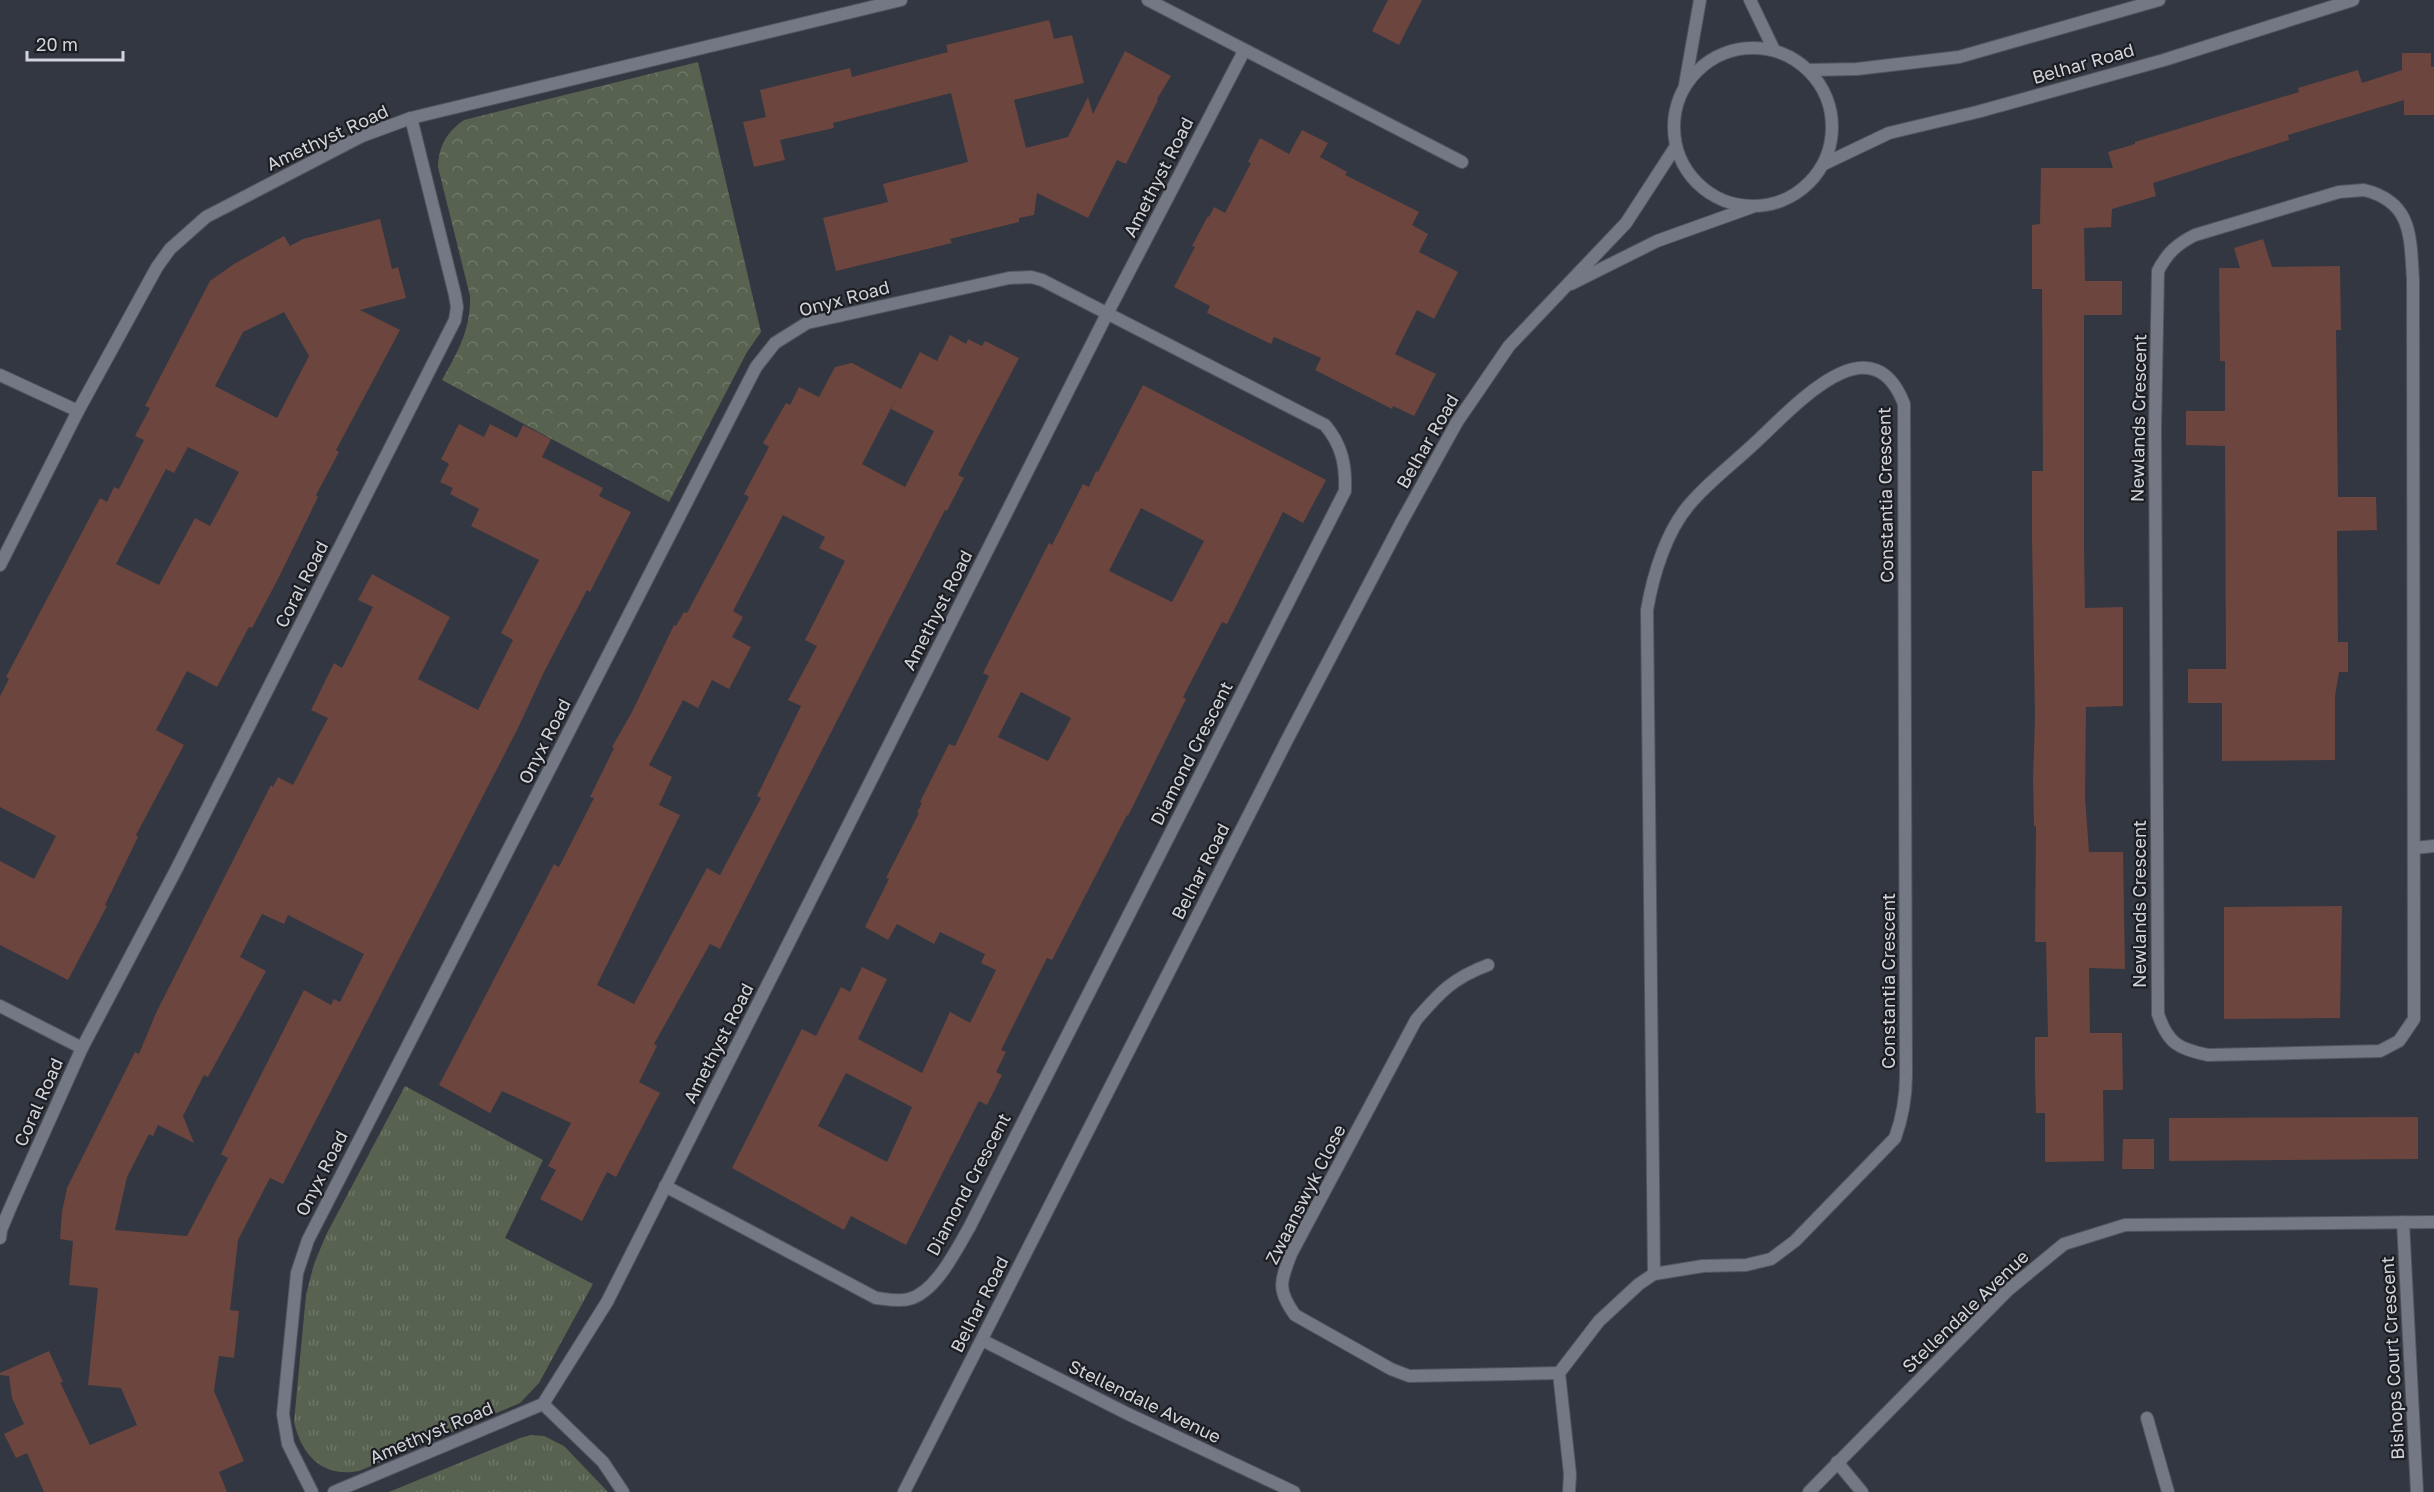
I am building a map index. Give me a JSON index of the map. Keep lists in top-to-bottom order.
{
  "streets": {
    "street": [
      "Belhar Road",
      "Amethyst Road",
      "Onyx Road",
      "Newlands Crescent",
      "Constantia Crescent",
      "Coral Road",
      "Diamond Crescent",
      "Zwaanswyk Close",
      "Stellendale Avenue",
      "Bishops Court Crescent"
    ]
  },
  "crossings": [
    ["Belhar Road", "Stellendale Avenue"],
    ["Amethyst Road", "Onyx Road"],
    ["Amethyst Road", "Coral Road"],
    ["Amethyst Road", "Diamond Crescent"],
    ["Onyx Road", "Diamond Crescent"],
    ["Constantia Crescent", "Zwaanswyk Close"],
    ["Stellendale Avenue", "Bishops Court Crescent"]
  ],
  "scale_bar": "20 m"
}
